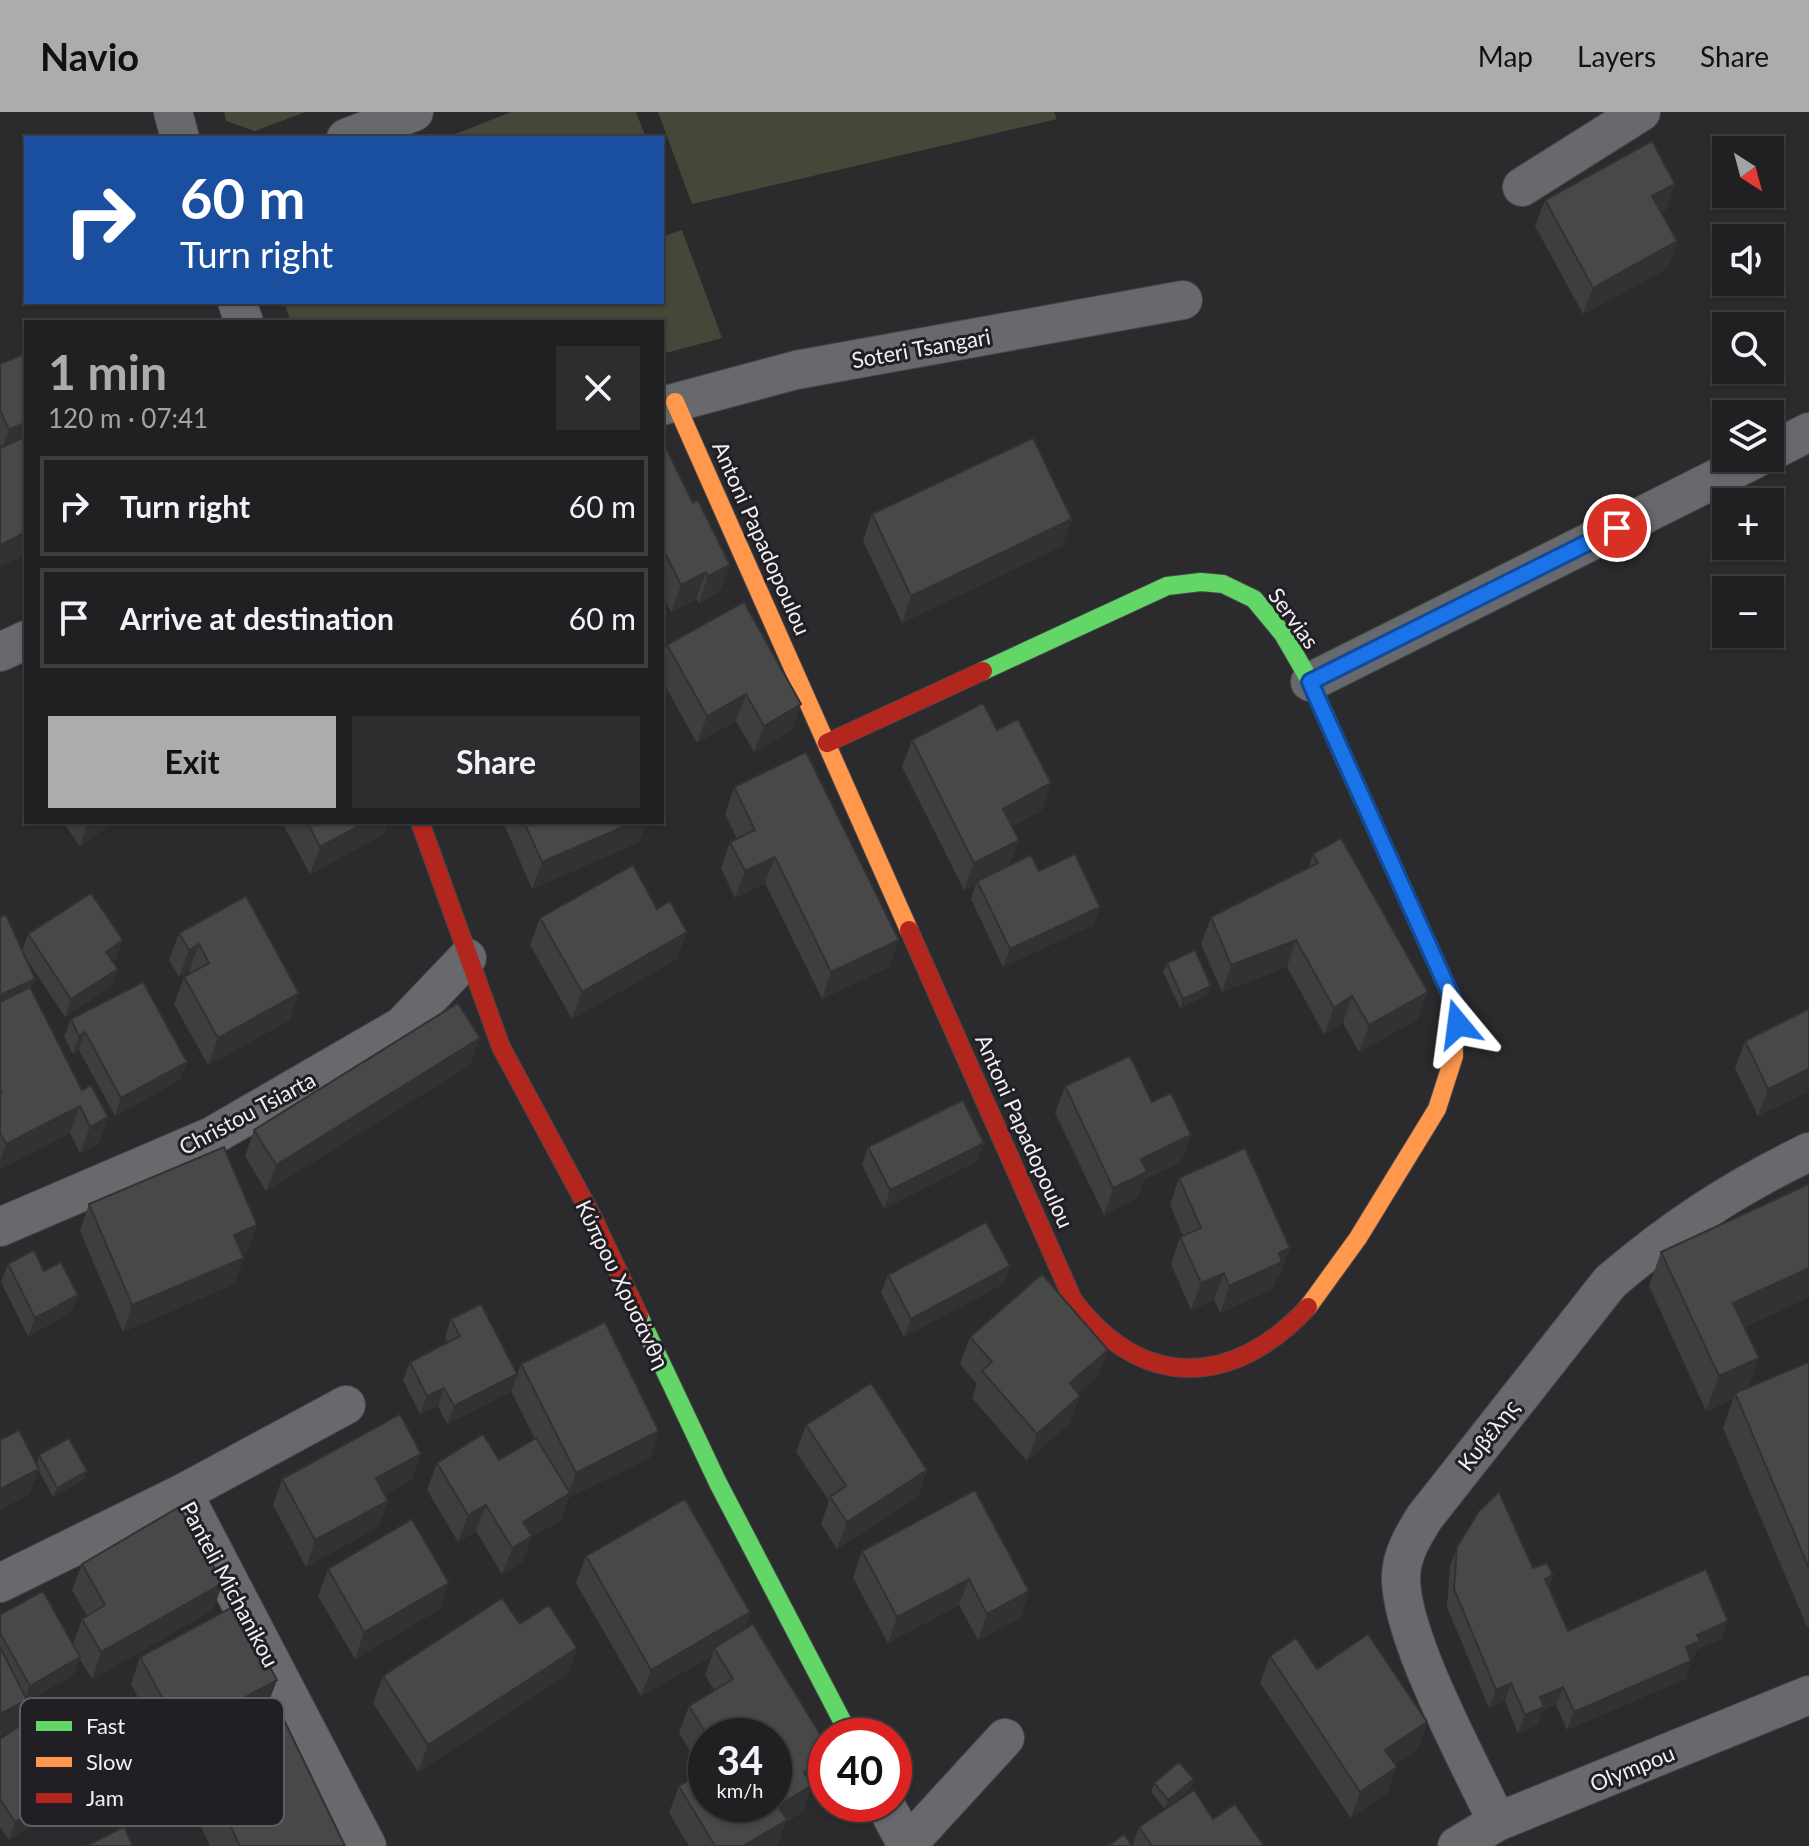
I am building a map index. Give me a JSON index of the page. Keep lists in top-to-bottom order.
{
  "streets": {
    "street": [
      "Soteri Tsangari",
      "Antoni Papadopoulou",
      "Servias",
      "Christou Tsiarta",
      "Κύπρου Χρυσάνθη",
      "Κυβέλης",
      "Panteli Michanikou",
      "Olympou"
    ]
  },
  "crossings": [
    ["Soteri Tsangari", "Antoni Papadopoulou"],
    ["Antoni Papadopoulou", "Servias"],
    ["Christou Tsiarta", "Κύπρου Χρυσάνθη"],
    ["Κυβέλης", "Olympou"]
  ],
  "legend": ["Fast", "Slow", "Jam"],
  "north": "bottom right",
  "page": {
    "header": "Navio",
    "nav": ["Map", "Layers", "Share"],
    "map_buttons": ["+", "−"],
    "turn": ["60 m", "Turn right"],
    "heading": ["1 min", "120 m · 07:41"],
    "list": [
      {
        "name": "Turn right",
        "value": "60 m"
      },
      {
        "name": "Arrive at destination",
        "value": "60 m"
      }
    ],
    "buttons": ["Exit", "Share"],
    "speed": "34 km/h",
    "limit": "40"
  }
}
